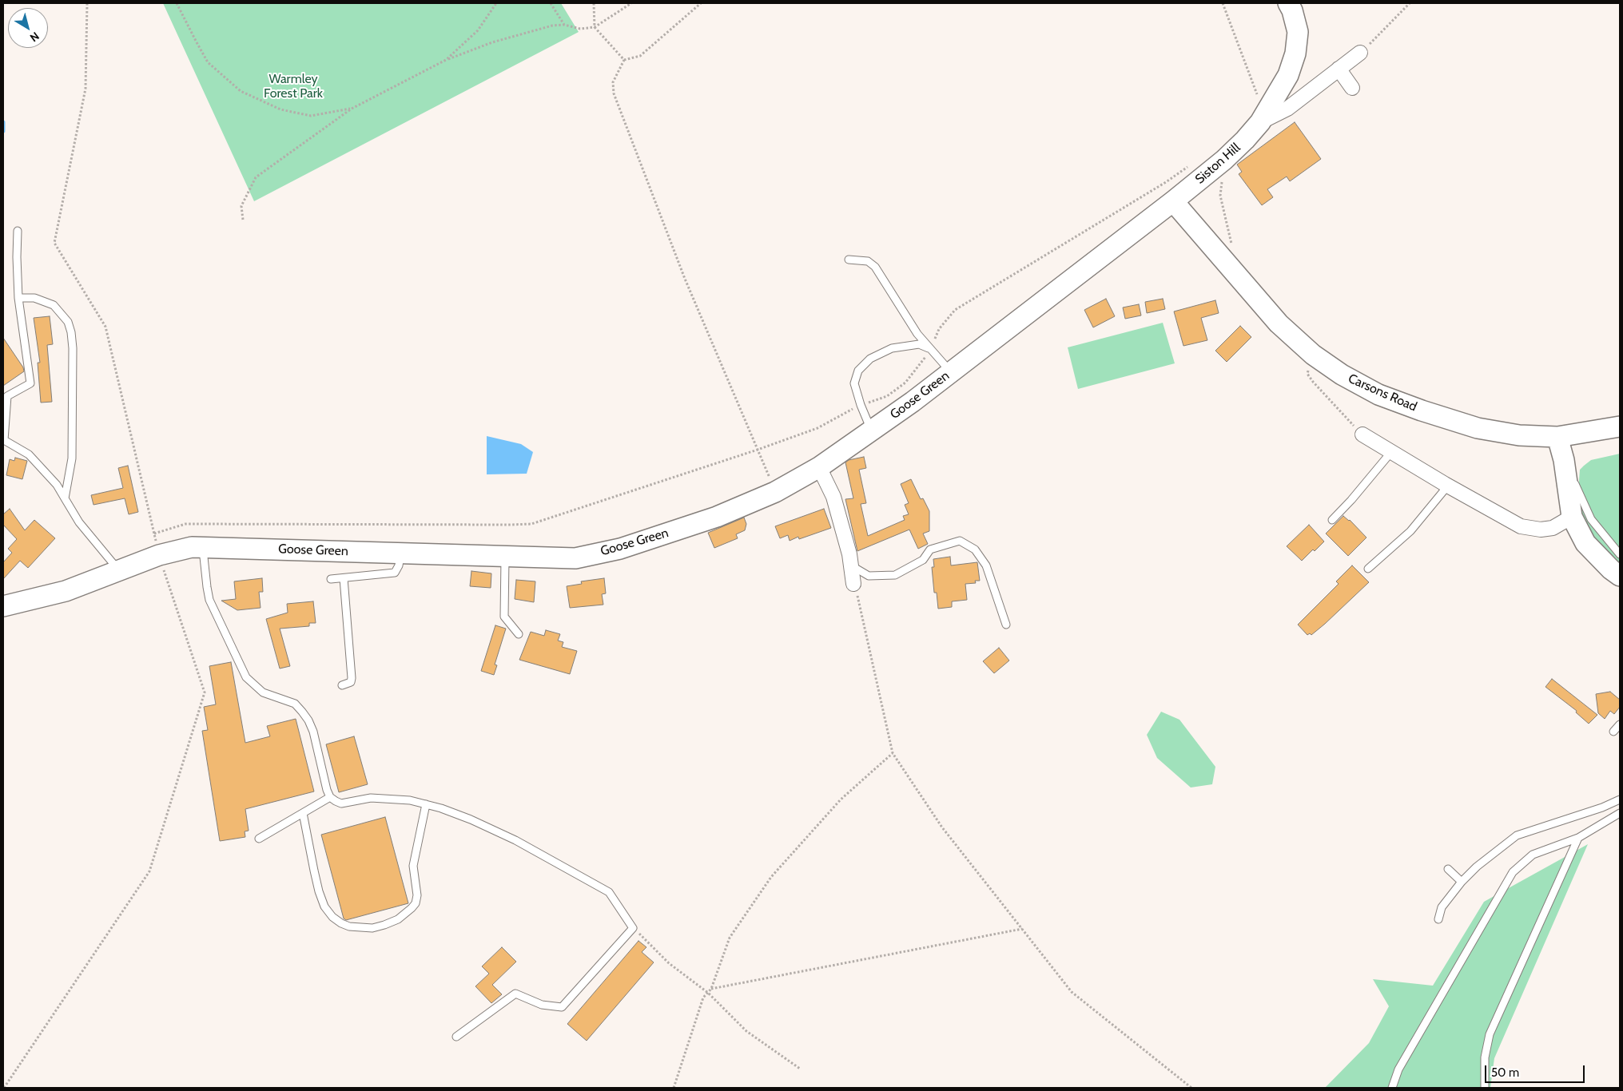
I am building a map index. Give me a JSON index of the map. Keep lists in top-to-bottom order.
{
  "streets": {
    "street": ["Siston Hill", "Carsons Road", "Goose Green"]
  },
  "crossings": [
    ["Siston Hill", "Carsons Road"],
    ["Siston Hill", "Goose Green"],
    ["Carsons Road", "Goose Green"]
  ],
  "parks": ["Warmley Forest Park"],
  "scale_bar": "50 m",
  "north": "bottom right"
}
